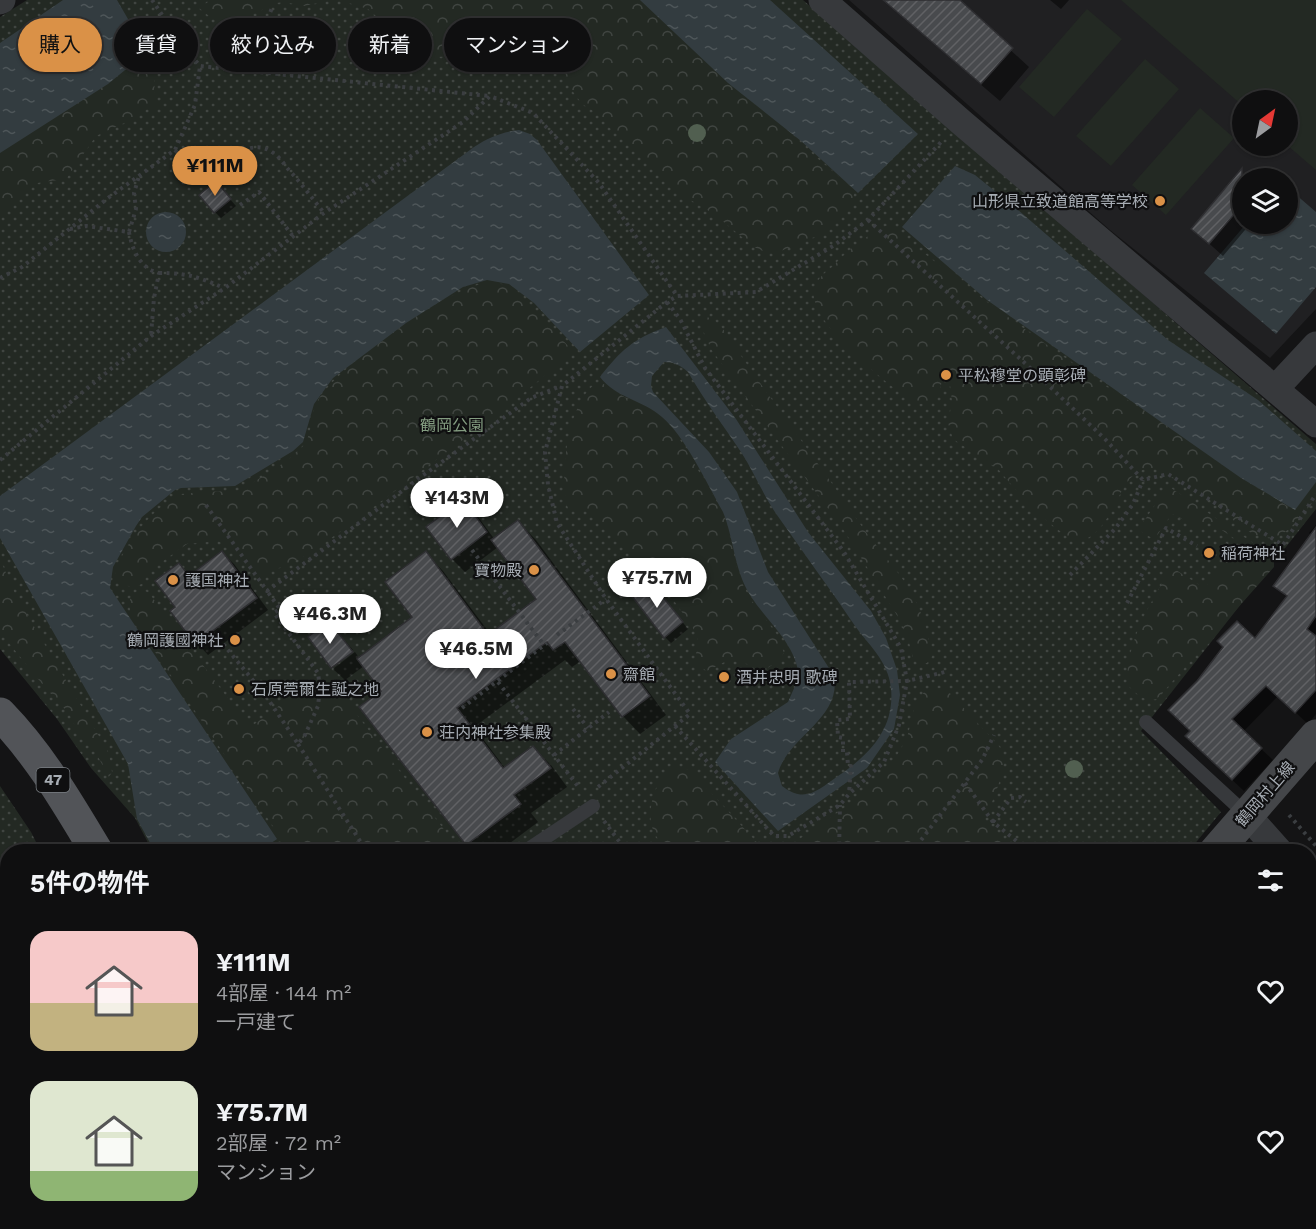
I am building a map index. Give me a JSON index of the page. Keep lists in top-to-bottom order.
{
  "streets": {
    "main road": ["47", "鶴岡村上線"]
  },
  "parks": ["鶴岡公園"],
  "places": [
    "山形県立致道館高等学校",
    "平松穆堂の顕彰碑",
    "稲荷神社",
    "寶物殿",
    "護国神社",
    "鶴岡護國神社",
    "齋館",
    "酒井忠明 歌碑",
    "石原莞爾生誕之地",
    "荘内神社参集殿"
  ],
  "north": "top right",
  "page": {
    "chip": [
      "購入",
      "賃貸",
      "絞り込み",
      "新着",
      "マンション"
    ],
    "price": [
      "¥111M",
      "¥143M",
      "¥75.7M",
      "¥46.3M",
      "¥46.5M"
    ],
    "heading": "5件の物件",
    "list": [
      {
        "name": "¥111M",
        "note": "4部屋 · 144 m² · 一戸建て"
      },
      {
        "name": "¥75.7M",
        "note": "2部屋 · 72 m² · マンション"
      }
    ]
  }
}
